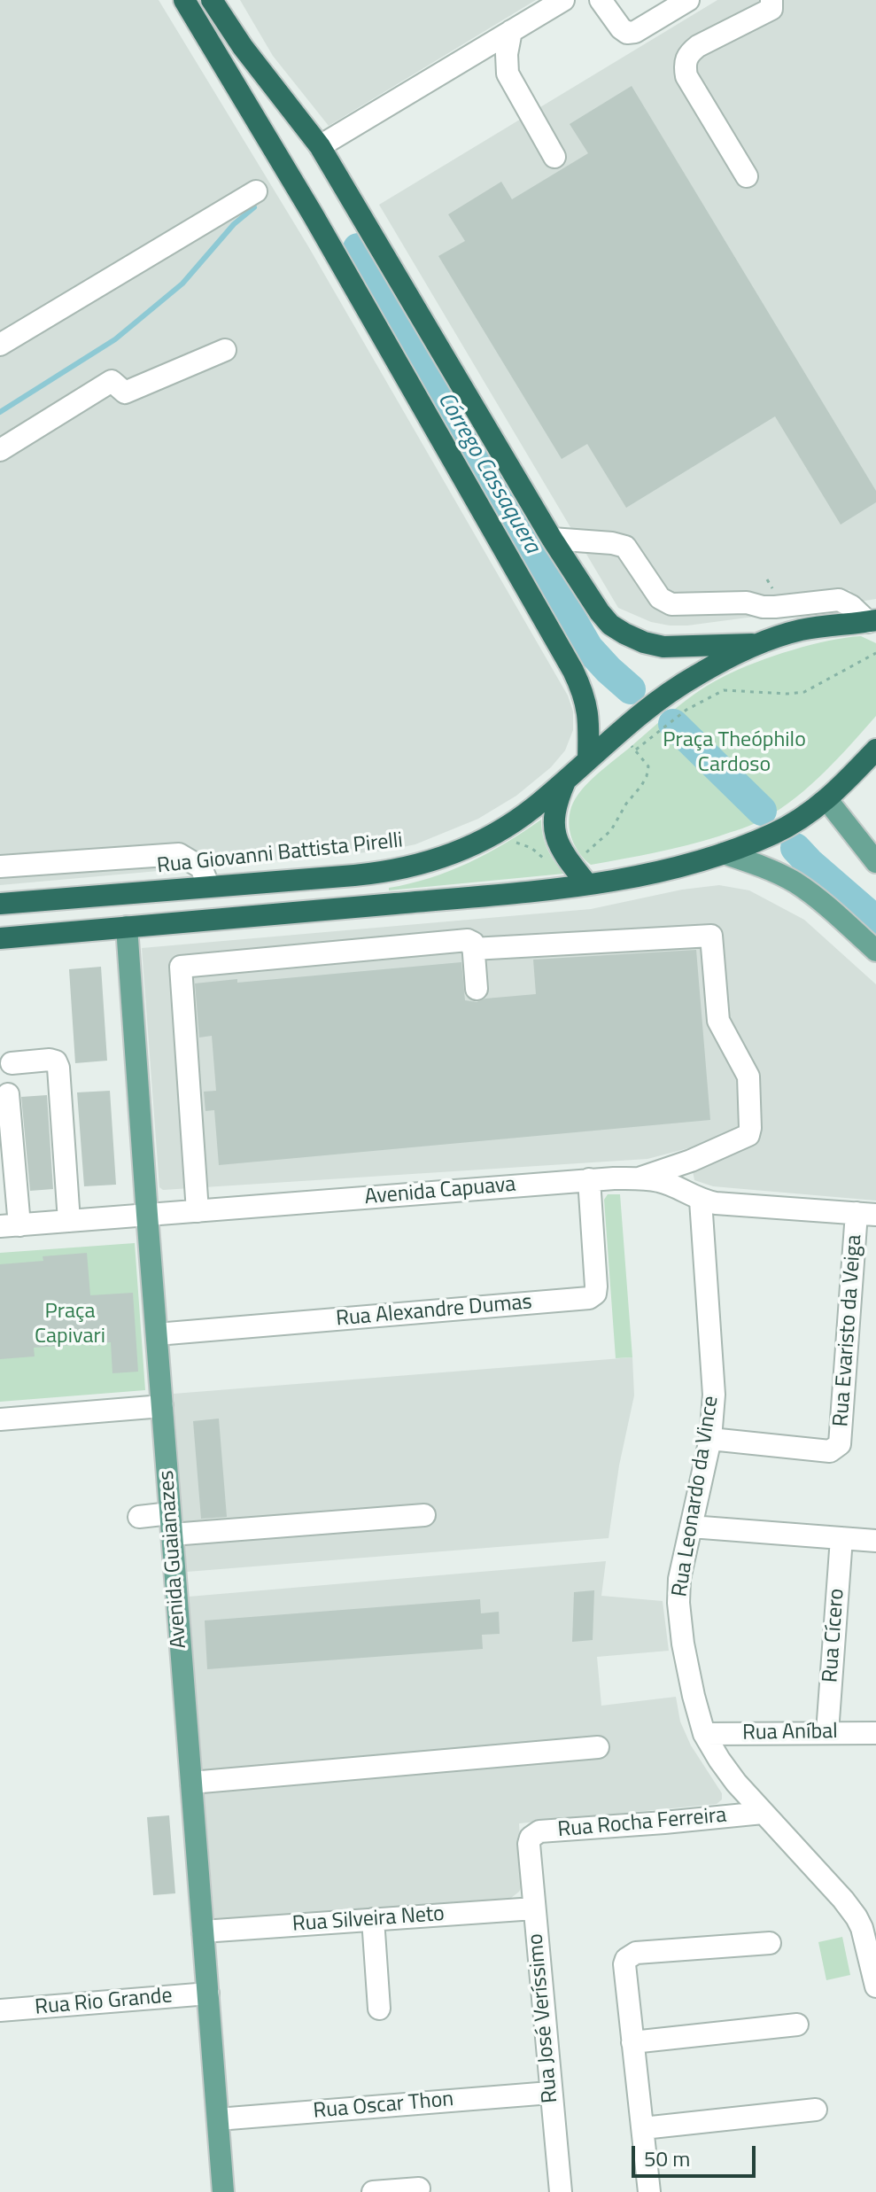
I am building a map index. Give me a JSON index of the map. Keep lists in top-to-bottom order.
{
  "streets": {
    "highway": ["Rua Giovanni Battista Pirelli"],
    "main road": ["Avenida Guaianazes"],
    "street": [
      "Avenida Capuava",
      "Rua Alexandre Dumas",
      "Rua Evaristo da Veiga",
      "Rua Leonardo da Vince",
      "Rua Cícero",
      "Rua Aníbal",
      "Rua Rocha Ferreira",
      "Rua Silveira Neto",
      "Rua Rio Grande",
      "Rua José Veríssimo",
      "Rua Oscar Thon"
    ]
  },
  "crossings": [
    ["Avenida Capuava", "Rua Alexandre Dumas"],
    ["Avenida Capuava", "Rua Evaristo da Veiga"],
    ["Avenida Capuava", "Rua Leonardo da Vince"],
    ["Avenida Capuava", "Avenida Guaianazes"],
    ["Rua Alexandre Dumas", "Avenida Guaianazes"],
    ["Rua Evaristo da Veiga", "Rua Leonardo da Vince"],
    ["Rua Leonardo da Vince", "Rua Aníbal"],
    ["Rua Leonardo da Vince", "Rua Rocha Ferreira"],
    ["Avenida Guaianazes", "Rua Silveira Neto"],
    ["Avenida Guaianazes", "Rua Rio Grande"],
    ["Avenida Guaianazes", "Rua Oscar Thon"],
    ["Rua Cícero", "Rua Aníbal"],
    ["Rua Rocha Ferreira", "Rua José Veríssimo"],
    ["Rua Silveira Neto", "Rua José Veríssimo"],
    ["Rua José Veríssimo", "Rua Oscar Thon"]
  ],
  "water": ["Córrego Cassaquera"],
  "parks": ["Praça Theóphilo Cardoso", "Praça Capivari"],
  "scale_bar": "50 m"
}
